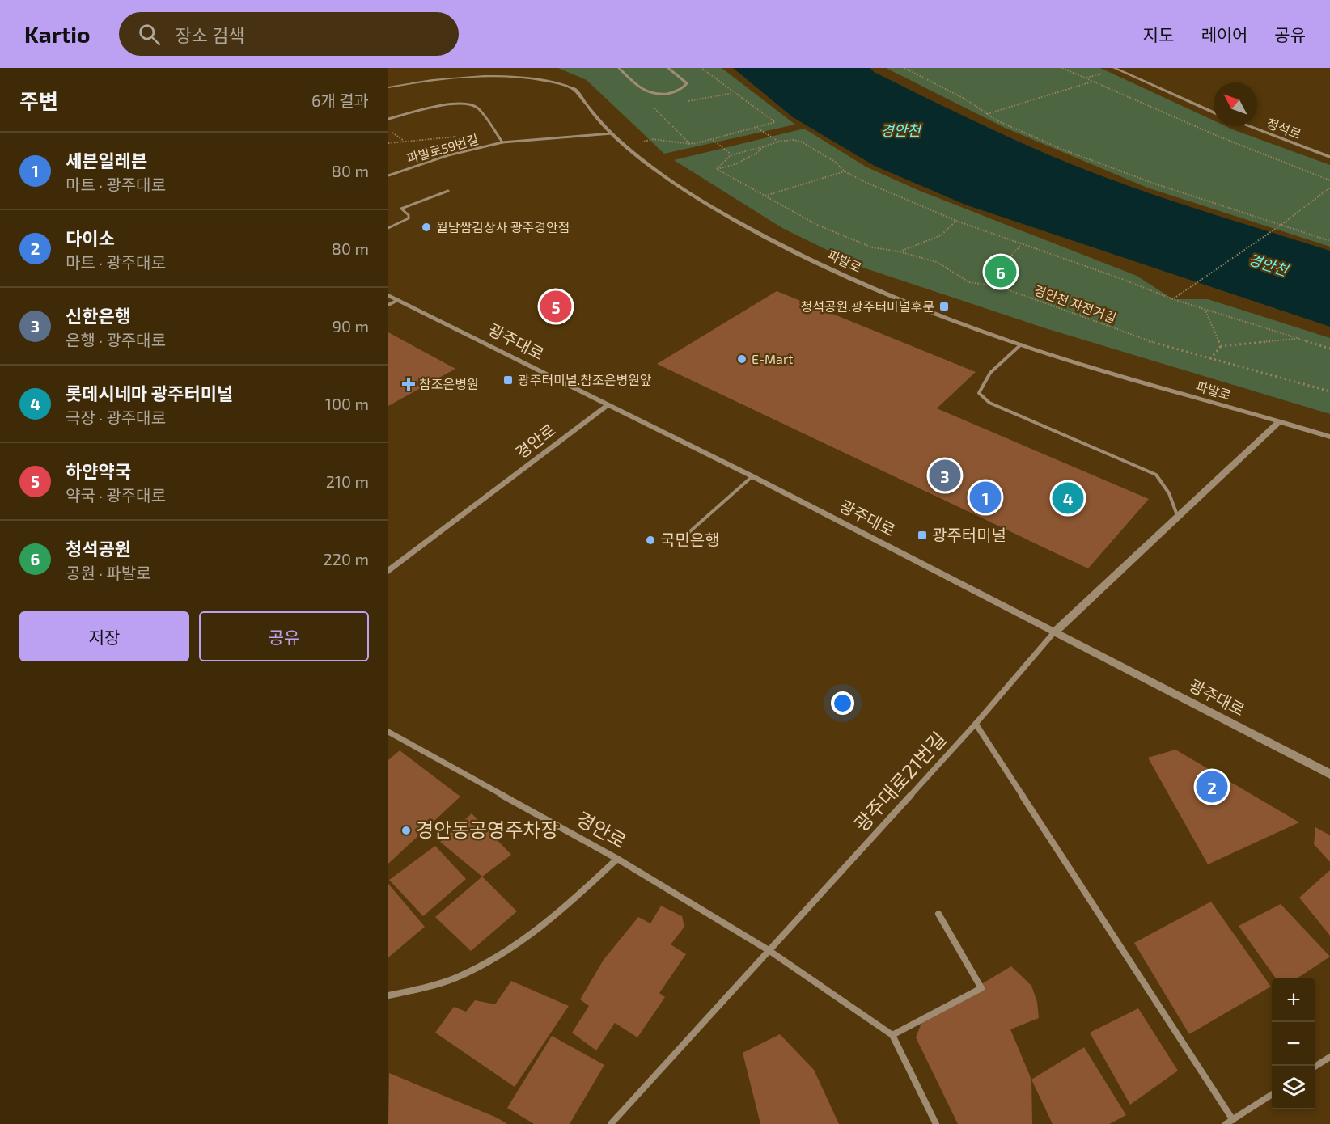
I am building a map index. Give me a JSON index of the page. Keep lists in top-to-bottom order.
{
  "streets": {
    "street": [
      "청석로",
      "파발로59번길",
      "파발로",
      "광주대로",
      "경안로",
      "광주대로21번길"
    ],
    "path": ["경안천 자전거길"]
  },
  "crossings": [
    ["파발로59번길", "파발로"],
    ["광주대로", "경안로"],
    ["광주대로", "광주대로21번길"],
    ["경안로", "광주대로21번길"]
  ],
  "water": ["경안천"],
  "places": {
    "other": [
      "월남쌈김상사 광주경안점",
      "E-Mart",
      "국민은행",
      "경안동공영주차장"
    ],
    "transit": ["청석공원.광주터미널후문", "광주터미널.참조은병원앞", "광주터미널"],
    "health": ["참조은병원"]
  },
  "north": "top left",
  "page": {
    "header": "Kartio",
    "search": "장소 검색",
    "nav": ["지도", "레이어", "공유"],
    "heading": ["주변", "6개 결과"],
    "list": [
      {
        "mark": "1",
        "name": "세븐일레븐",
        "note": "마트 · 광주대로",
        "value": "80 m"
      },
      {
        "mark": "2",
        "name": "다이소",
        "note": "마트 · 광주대로",
        "value": "80 m"
      },
      {
        "mark": "3",
        "name": "신한은행",
        "note": "은행 · 광주대로",
        "value": "90 m"
      },
      {
        "mark": "4",
        "name": "롯데시네마 광주터미널",
        "note": "극장 · 광주대로",
        "value": "100 m"
      },
      {
        "mark": "5",
        "name": "하얀약국",
        "note": "약국 · 광주대로",
        "value": "210 m"
      },
      {
        "mark": "6",
        "name": "청석공원",
        "note": "공원 · 파발로",
        "value": "220 m"
      }
    ],
    "pins": [
      "6",
      "5",
      "3",
      "1",
      "4",
      "2"
    ],
    "buttons": ["저장", "공유"],
    "map_buttons": ["+", "−"]
  }
}
